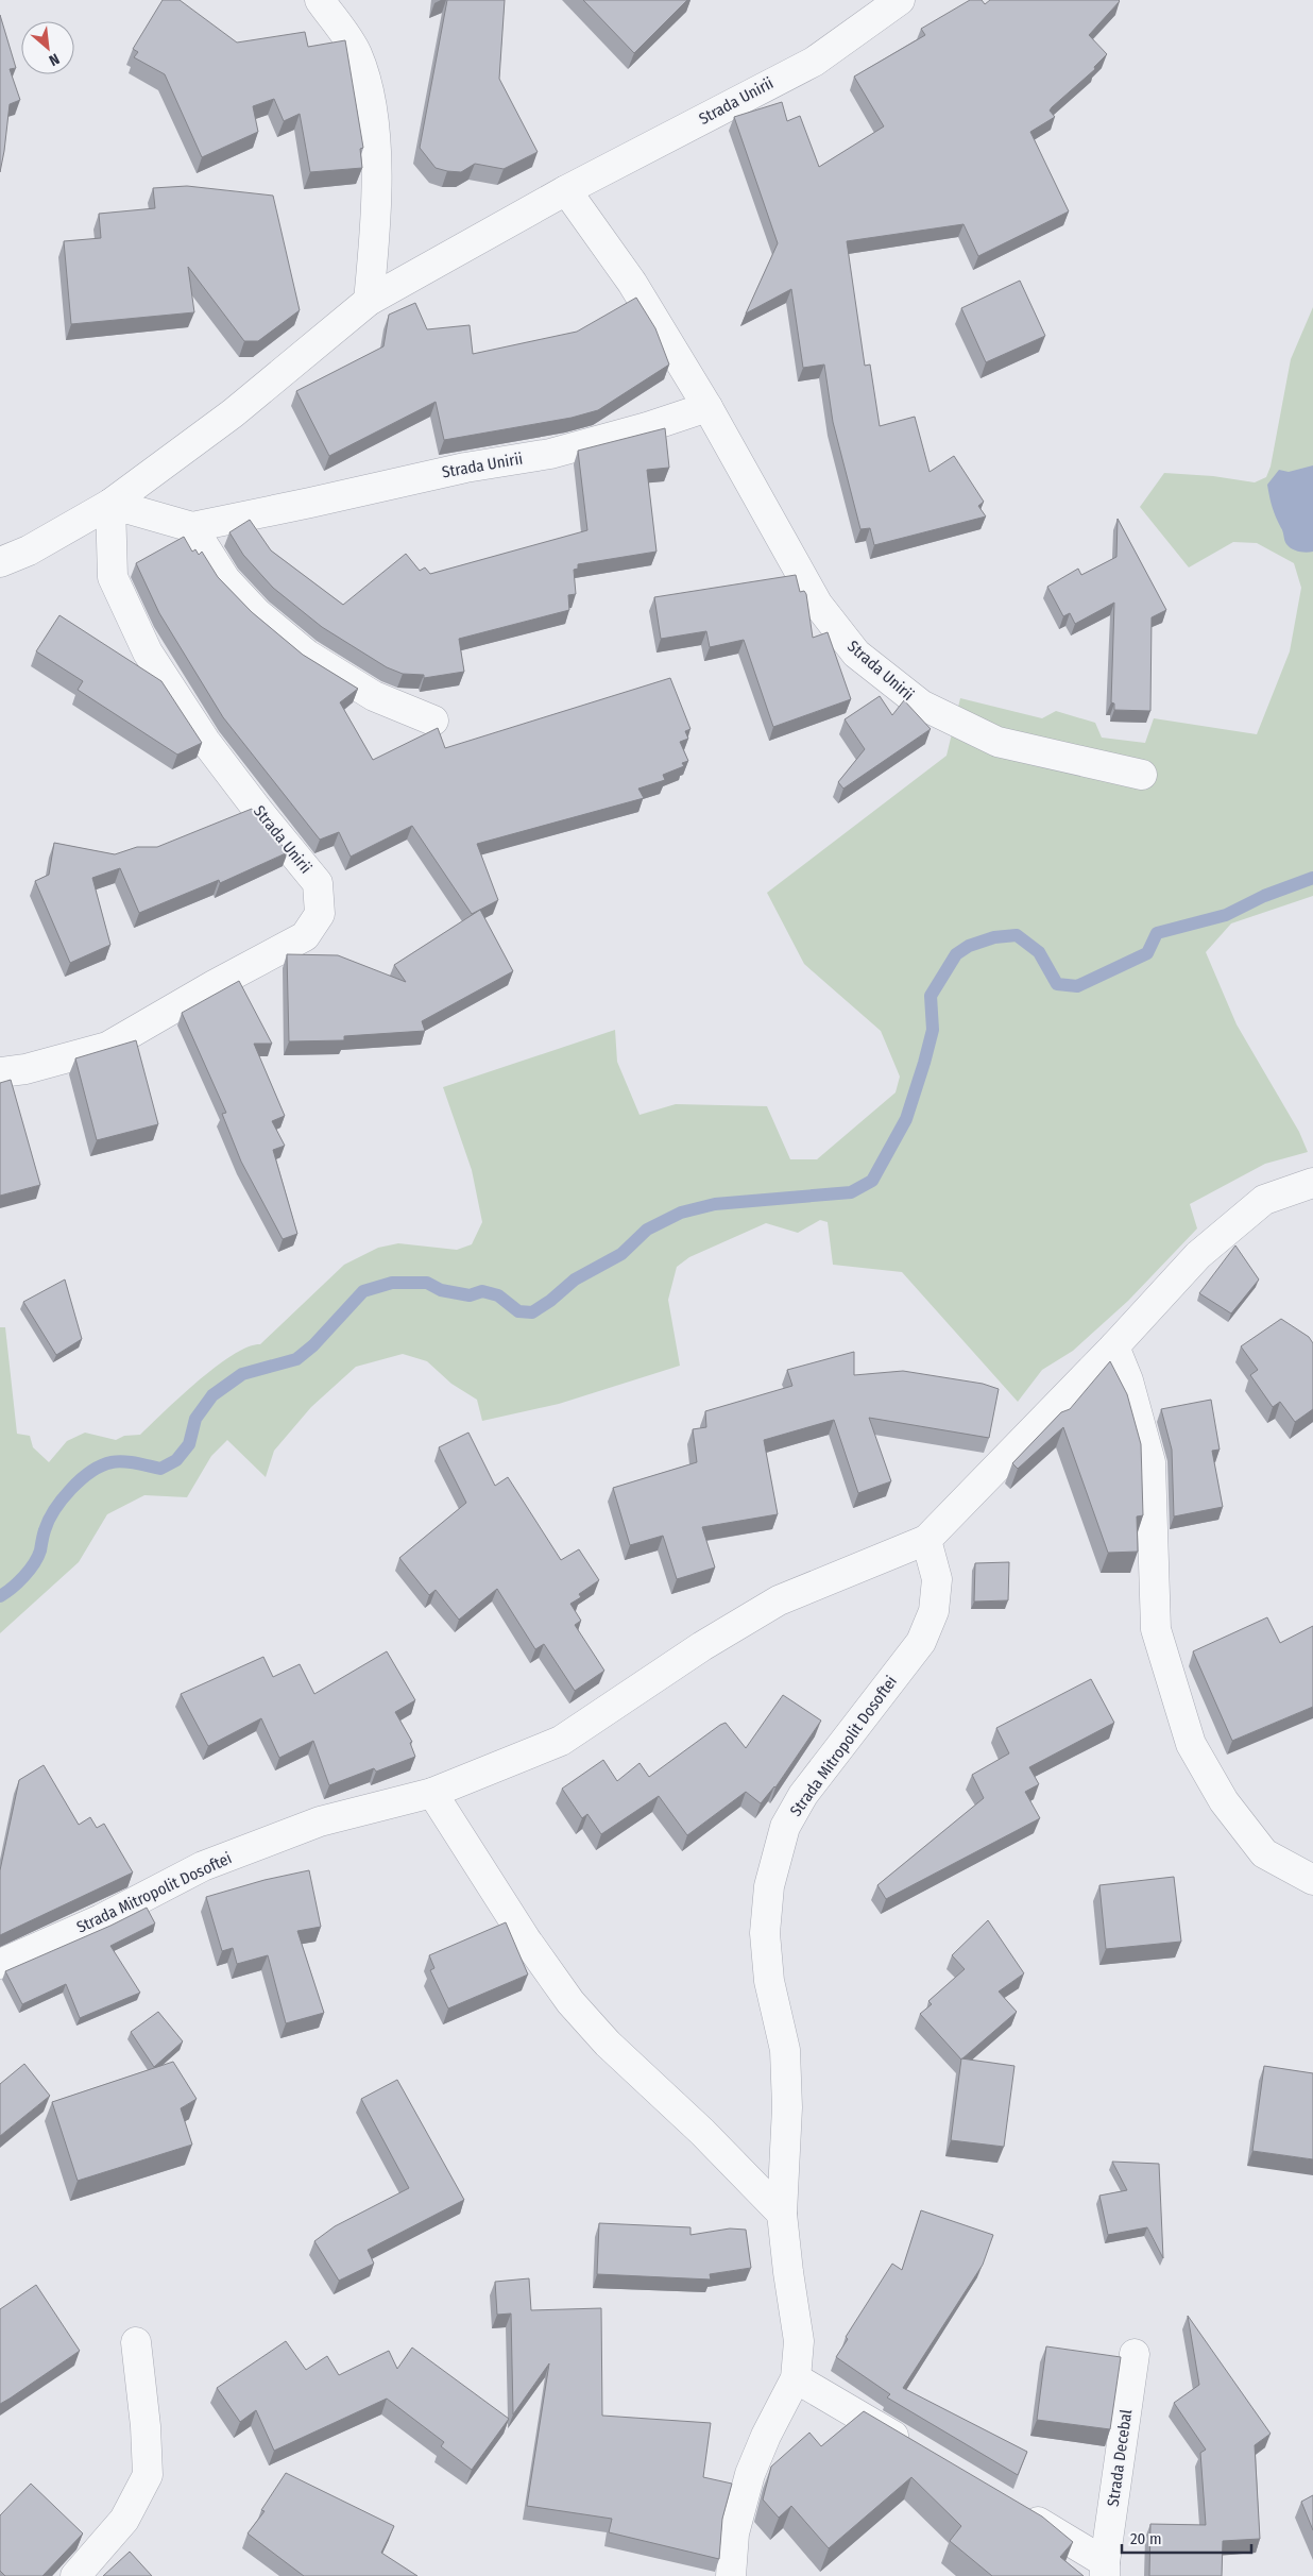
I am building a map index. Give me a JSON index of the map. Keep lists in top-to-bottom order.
{
  "streets": {
    "street": ["Strada Unirii", "Strada Mitropolit Dosoftei", "Strada Decebal"]
  },
  "scale_bar": "20 m",
  "north": "bottom right"
}
